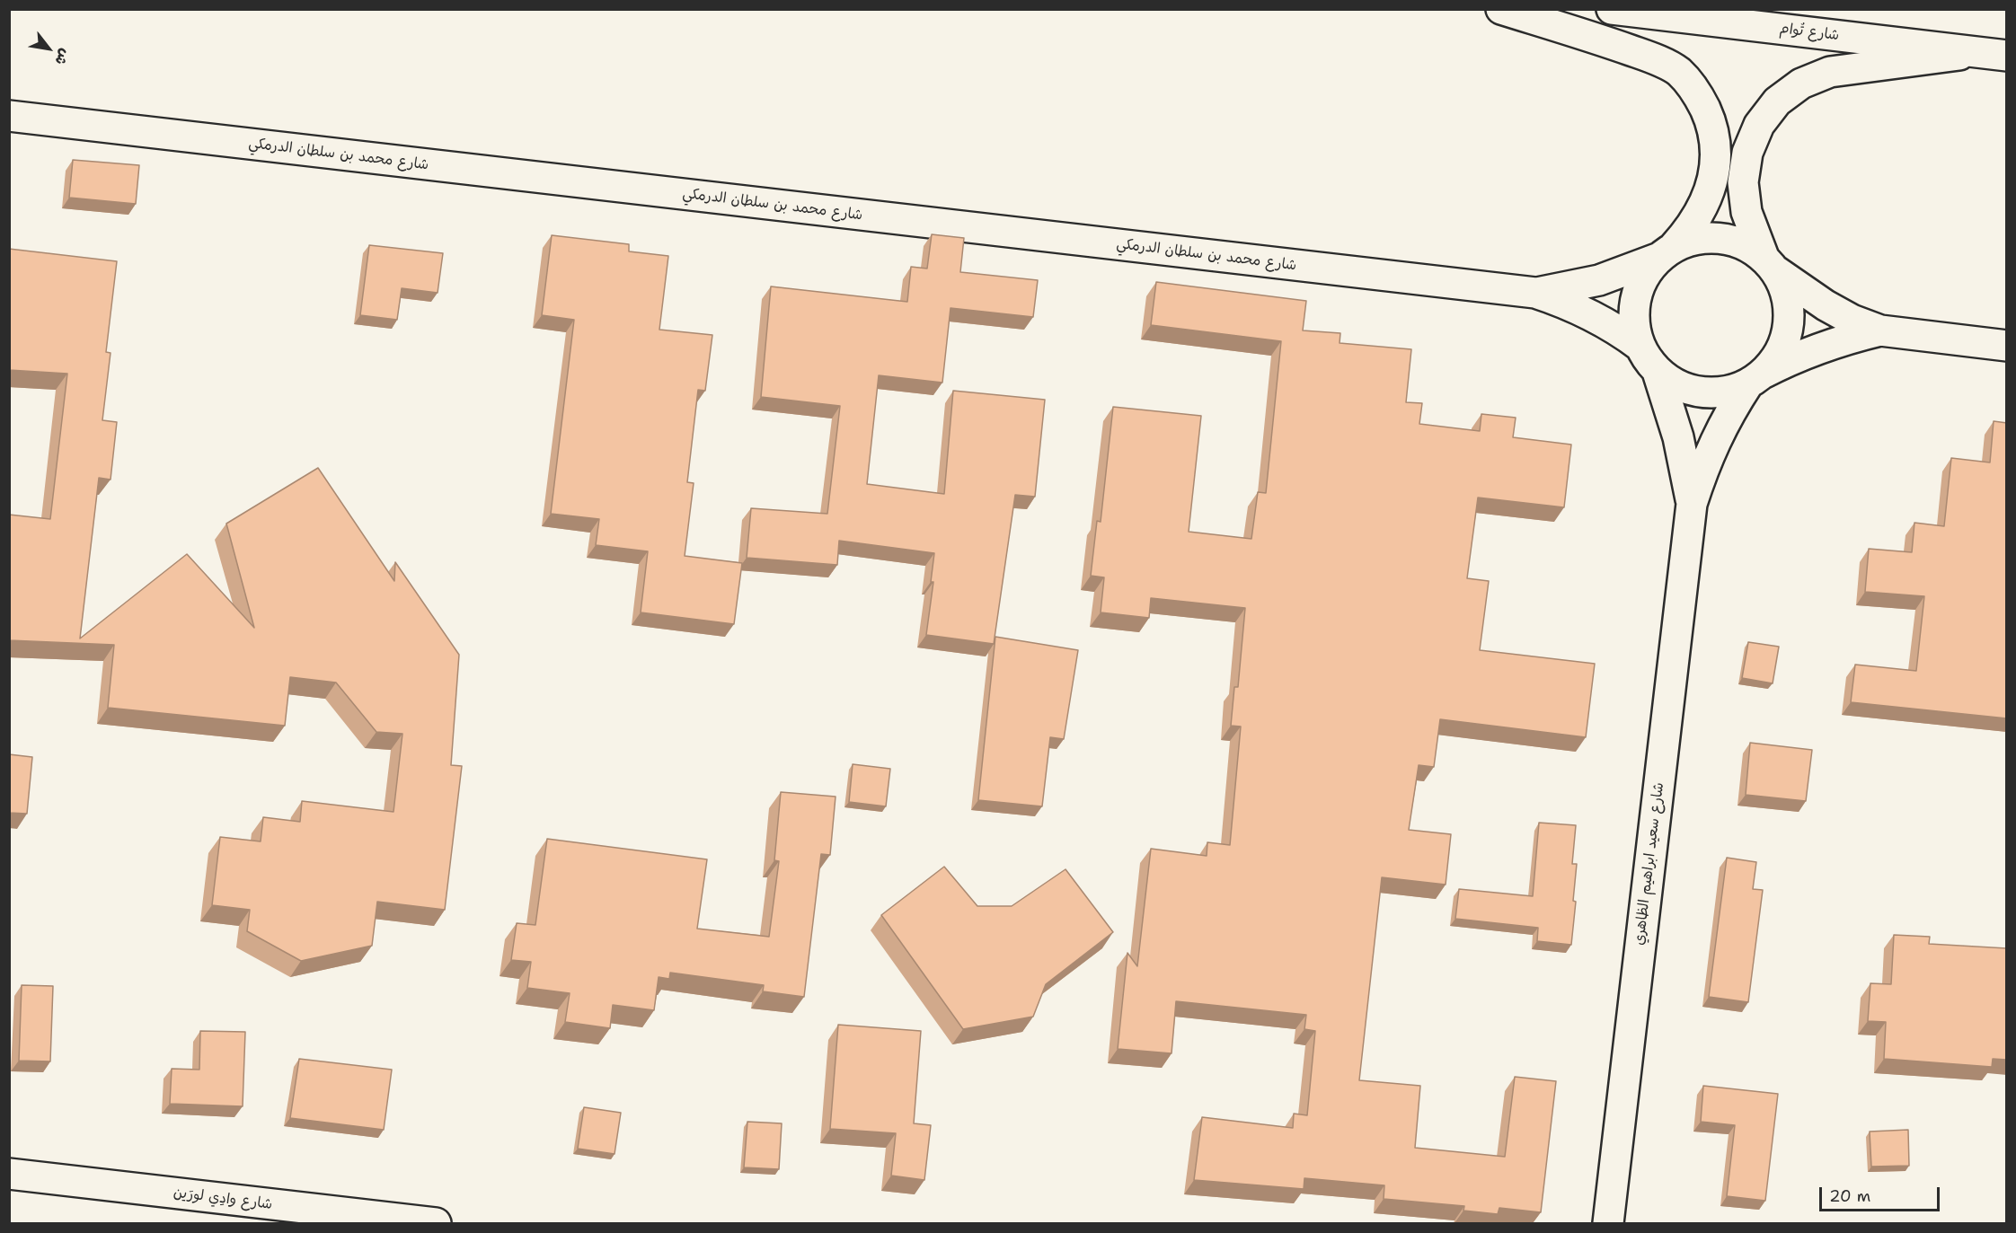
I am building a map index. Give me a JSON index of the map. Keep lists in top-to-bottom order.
{
  "streets": {
    "street": [
      "شارع تُوام",
      "شارع محمد بن سلطان الدرمكي",
      "شارع سعيد ابراهيم الظاهري",
      "شارع وادِي لورَين"
    ]
  },
  "crossings": [
    ["شارع محمد بن سلطان الدرمكي", "شارع سعيد ابراهيم الظاهري"]
  ],
  "scale_bar": "20 m",
  "north": "bottom right"
}
